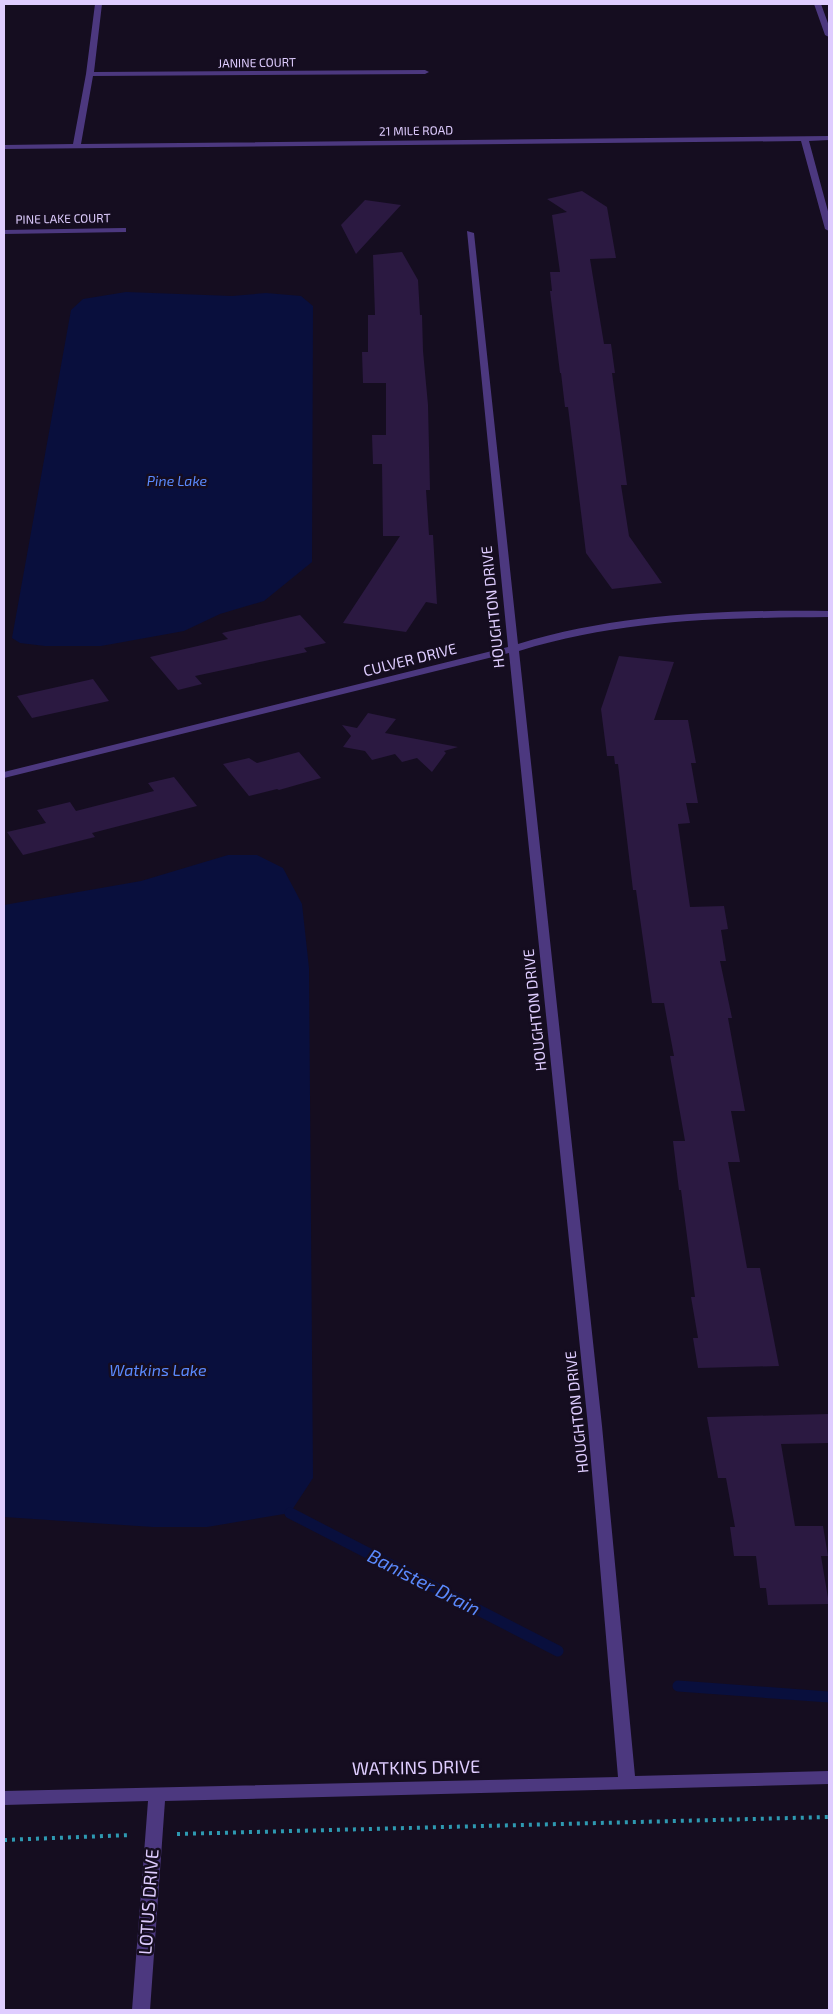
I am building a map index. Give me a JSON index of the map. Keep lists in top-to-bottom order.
{
  "streets": {
    "street": [
      "JANINE COURT",
      "21 MILE ROAD",
      "PINE LAKE COURT",
      "HOUGHTON DRIVE",
      "CULVER DRIVE",
      "WATKINS DRIVE",
      "LOTUS DRIVE"
    ]
  },
  "crossings": [
    ["HOUGHTON DRIVE", "CULVER DRIVE"],
    ["HOUGHTON DRIVE", "WATKINS DRIVE"],
    ["WATKINS DRIVE", "LOTUS DRIVE"]
  ],
  "water": ["Pine Lake", "Watkins Lake", "Banister Drain"]
}
